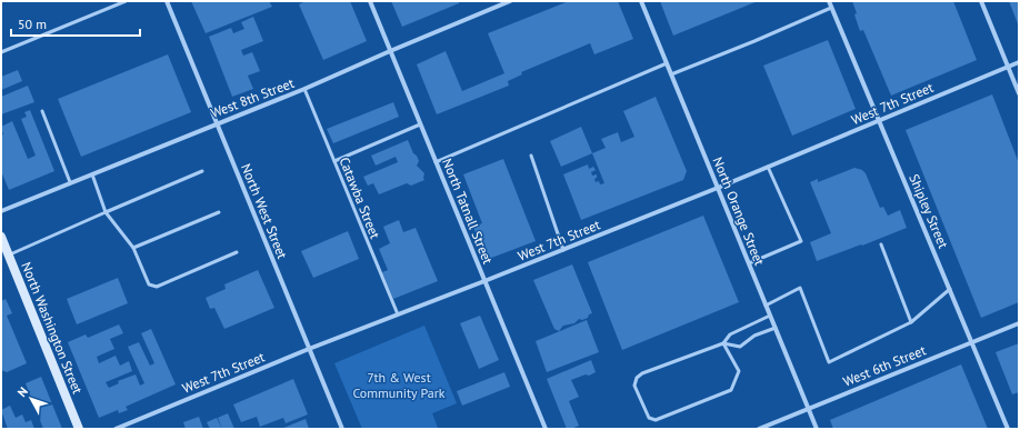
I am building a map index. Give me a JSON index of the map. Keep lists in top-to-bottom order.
{
  "streets": {
    "main road": ["North Washington Street"],
    "street": [
      "West 8th Street",
      "West 7th Street",
      "North West Street",
      "North Tatnall Street",
      "North Orange Street",
      "Shipley Street",
      "West 6th Street"
    ],
    "lane": ["Catawba Street"]
  },
  "crossings": [
    ["West 8th Street", "Catawba Street"],
    ["West 8th Street", "North West Street"],
    ["West 8th Street", "North Tatnall Street"],
    ["West 7th Street", "Catawba Street"],
    ["West 7th Street", "North West Street"],
    ["West 7th Street", "North Tatnall Street"],
    ["West 7th Street", "North Orange Street"],
    ["West 7th Street", "Shipley Street"],
    ["North Orange Street", "West 6th Street"],
    ["Shipley Street", "West 6th Street"]
  ],
  "parks": ["7th & West Community Park"],
  "scale_bar": "50 m",
  "north": "top left"
}
